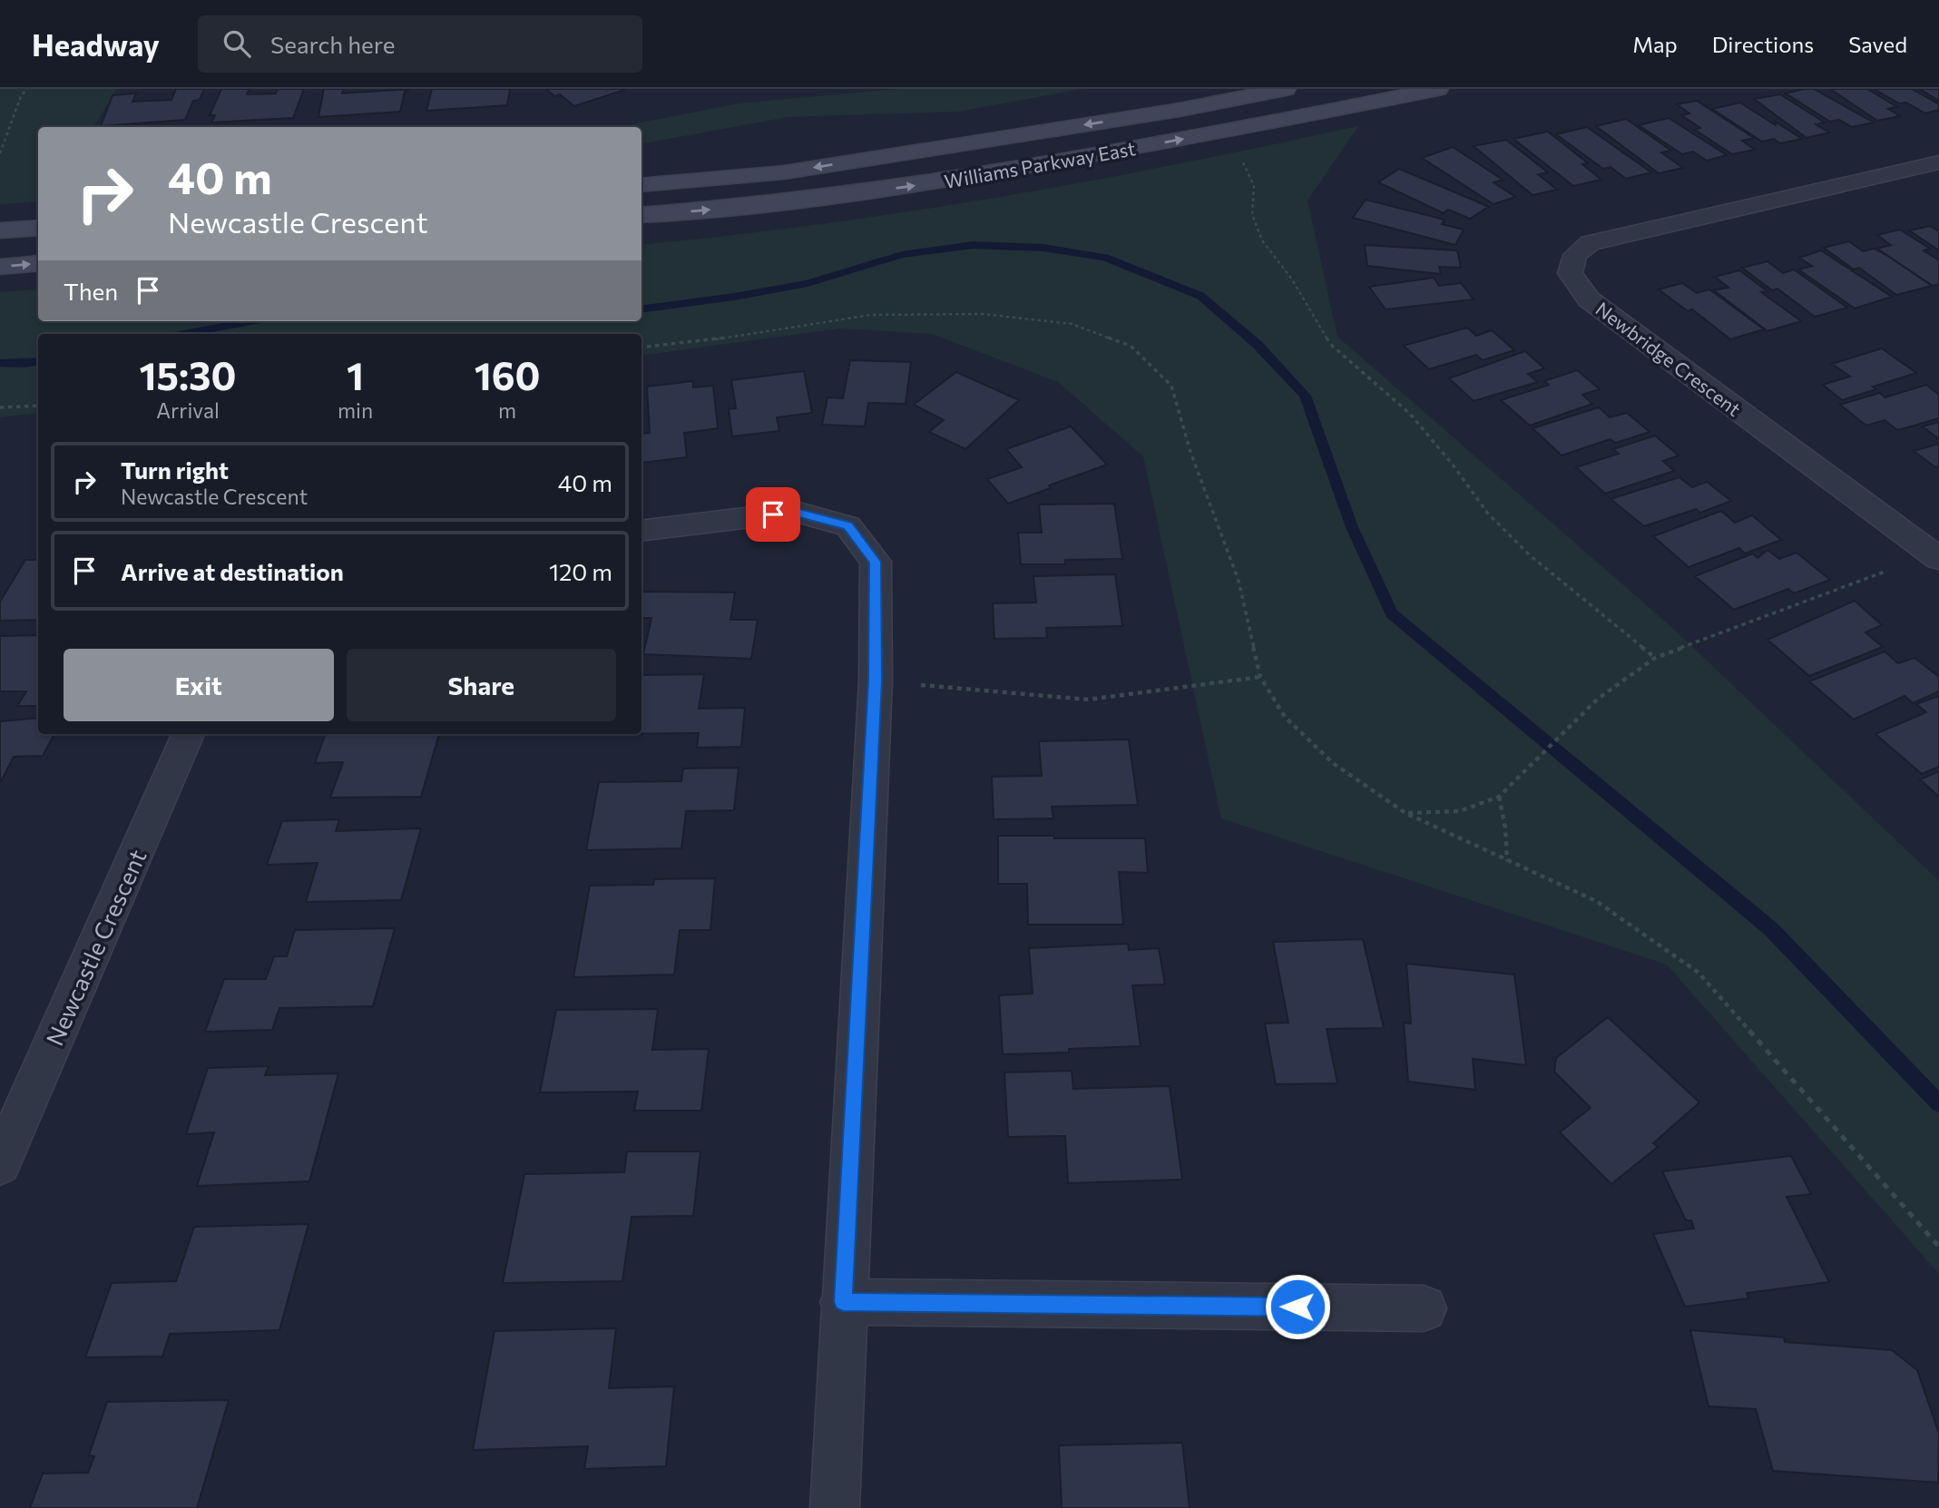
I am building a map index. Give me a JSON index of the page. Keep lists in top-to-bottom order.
{
  "streets": {
    "main road": ["Williams Parkway East"],
    "street": ["Newbridge Crescent", "Newcastle Crescent"]
  },
  "page": {
    "header": "Headway",
    "search": "Search here",
    "nav": ["Map", "Directions", "Saved"],
    "turn": ["40 m", "Newcastle Crescent"],
    "then": "Then",
    "eta": [
      "15:30",
      "Arrival",
      "1",
      "min",
      "160",
      "m"
    ],
    "list": [
      {
        "name": "Turn right",
        "note": "Newcastle Crescent",
        "value": "40 m"
      },
      {
        "name": "Arrive at destination",
        "value": "120 m"
      }
    ],
    "buttons": ["Exit", "Share"]
  }
}
